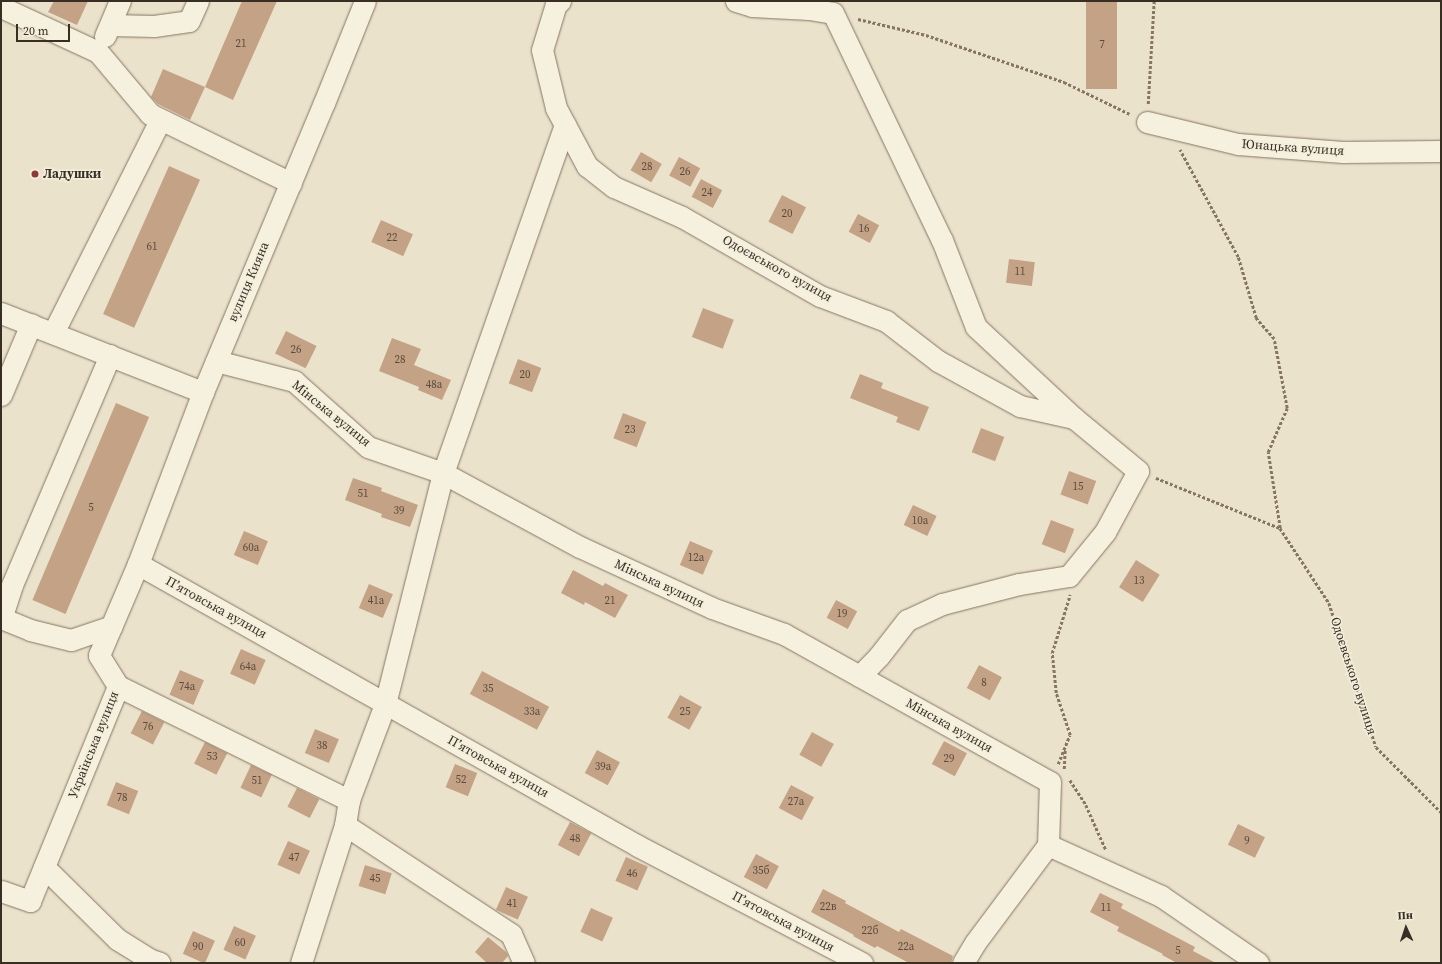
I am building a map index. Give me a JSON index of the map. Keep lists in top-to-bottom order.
{
  "streets": {
    "street": [
      "Юнацька вулиця",
      "Одоєвського вулиця",
      "вулиця Кияна",
      "Мінська вулиця",
      "П’ятовська вулиця",
      "Українська вулиця"
    ]
  },
  "crossings": [
    ["вулиця Кияна", "Мінська вулиця"],
    ["вулиця Кияна", "П’ятовська вулиця"],
    ["вулиця Кияна", "Українська вулиця"],
    ["П’ятовська вулиця", "Українська вулиця"]
  ],
  "places": ["Ладушки"],
  "house_numbers": [
    "21",
    "7",
    "28",
    "26",
    "24",
    "20",
    "16",
    "22",
    "61",
    "11",
    "26",
    "28",
    "20",
    "48а",
    "23",
    "15",
    "51",
    "5",
    "39",
    "10а",
    "60а",
    "12а",
    "13",
    "41а",
    "21",
    "19",
    "64а",
    "8",
    "74а",
    "35",
    "33а",
    "25",
    "76",
    "38",
    "53",
    "29",
    "39а",
    "52",
    "51",
    "78",
    "27а",
    "48",
    "9",
    "47",
    "35б",
    "46",
    "45",
    "41",
    "22в",
    "11",
    "22б",
    "60",
    "90",
    "22а",
    "5"
  ],
  "scale_bar": "20 m",
  "north": "top"
}
